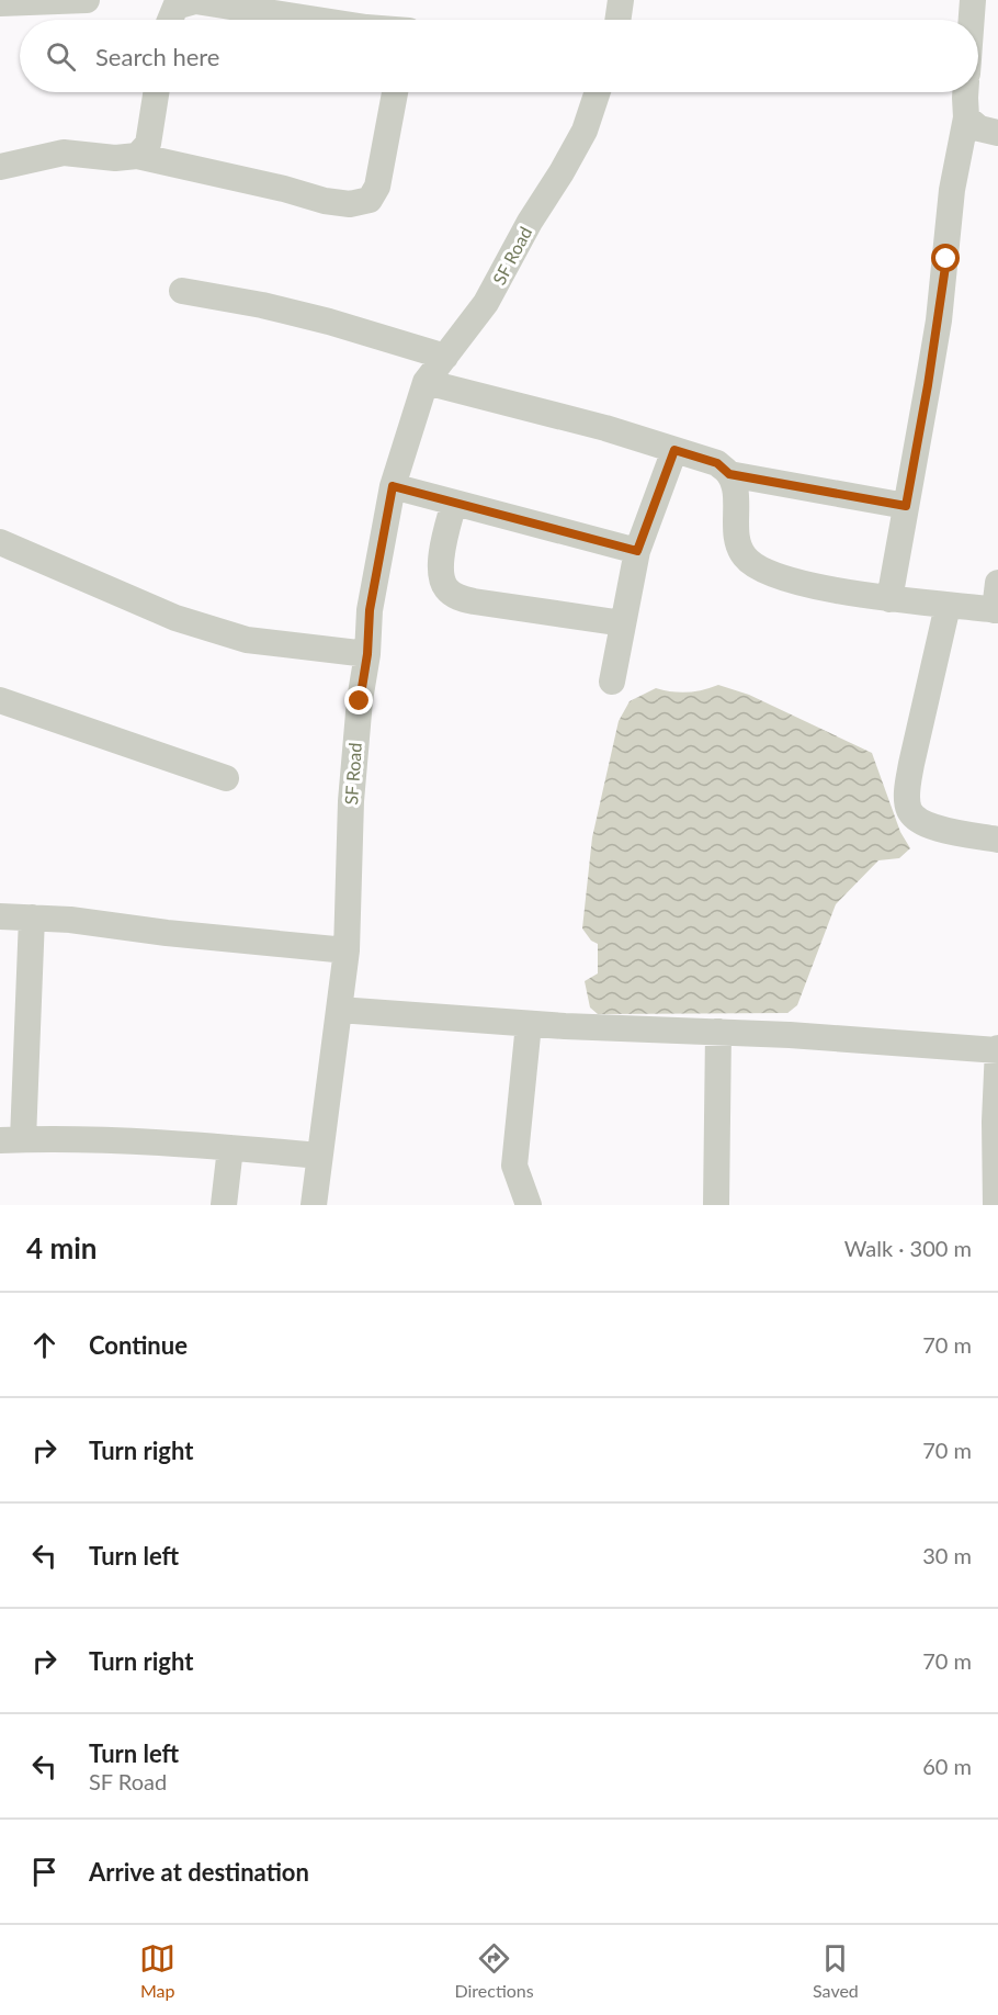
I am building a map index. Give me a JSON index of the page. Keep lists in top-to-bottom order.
{
  "streets": {
    "street": ["SF Road"]
  },
  "page": {
    "search": "Search here",
    "heading": ["4 min", "Walk · 300 m"],
    "list": [
      ["Continue", "70 m"],
      ["Turn right", "70 m"],
      ["Turn left", "30 m"],
      ["Turn right", "70 m"],
      ["Turn left", "SF Road", "60 m"],
      "Arrive at destination"
    ],
    "nav": ["Map", "Directions", "Saved"]
  }
}
